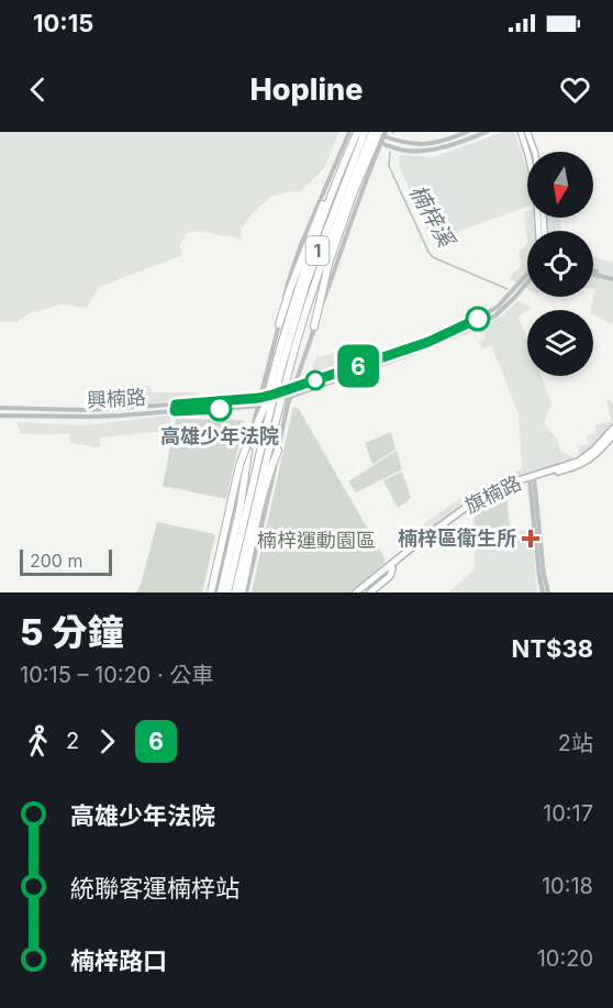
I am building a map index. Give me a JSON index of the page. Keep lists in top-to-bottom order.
{
  "streets": {
    "highway": ["1"],
    "main road": ["旗楠路"],
    "street": ["興楠路"]
  },
  "water": ["楠梓溪"],
  "parks": ["楠梓運動園區"],
  "places": {
    "other": ["高雄少年法院"],
    "health": ["楠梓區衛生所"]
  },
  "lines": ["bus line 6"],
  "scale_bar": "200 m",
  "north": "bottom",
  "page": {
    "status": "10:15",
    "header": "Hopline",
    "on_map": "6",
    "scale": "200 m",
    "heading": ["5 分鐘", "10:15 – 10:20 · 公車", "NT$38"],
    "legs": ["2", "6", "2站"],
    "list": [
      {
        "name": "高雄少年法院",
        "value": "10:17"
      },
      {
        "name": "統聯客運楠梓站",
        "value": "10:18"
      },
      {
        "name": "楠梓路口",
        "value": "10:20"
      }
    ]
  }
}
